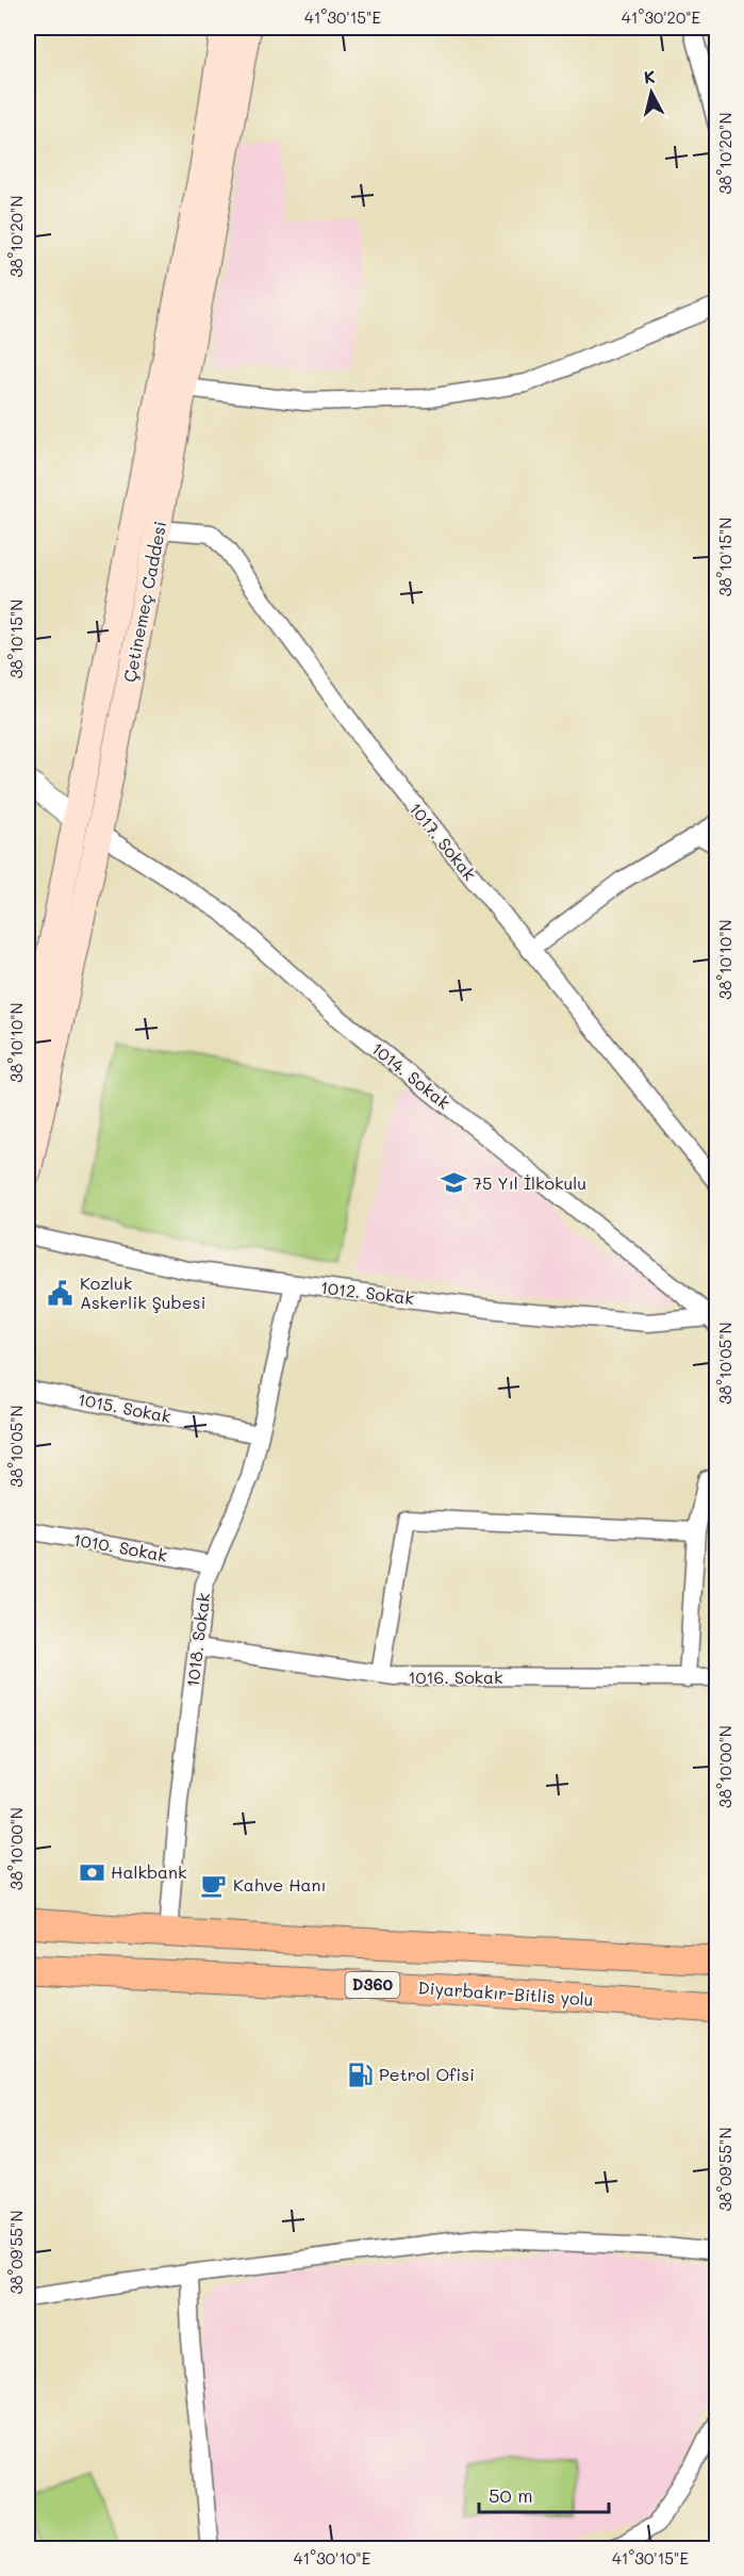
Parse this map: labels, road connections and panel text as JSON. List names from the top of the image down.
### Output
{
  "streets": {
    "highway": ["D360", "Diyarbakır-Bitlis yolu"],
    "main road": ["Çetinemeç Caddesi"],
    "street": [
      "1017. Sokak",
      "1014. Sokak",
      "1012. Sokak",
      "1015. Sokak",
      "1010. Sokak",
      "1018. Sokak",
      "1016. Sokak"
    ]
  },
  "crossings": [
    ["Çetinemeç Caddesi", "1017. Sokak"],
    ["Çetinemeç Caddesi", "1014. Sokak"],
    ["1014. Sokak", "1012. Sokak"],
    ["1012. Sokak", "1018. Sokak"],
    ["1015. Sokak", "1018. Sokak"],
    ["1010. Sokak", "1018. Sokak"],
    ["1018. Sokak", "1016. Sokak"]
  ],
  "places": {
    "school or university": ["75 Yıl İlkokulu"],
    "public building": ["Kozluk Askerlik Şubesi"],
    "bank": ["Halkbank"],
    "cafe": ["Kahve Hanı"],
    "fuel station": ["Petrol Ofisi"]
  },
  "scale_bar": "50 m",
  "north": "top",
  "coordinates": [
    "41°30'15\"E",
    "41°30'20\"E",
    "38°10'20\"N",
    "38°10'15\"N",
    "38°10'10\"N",
    "38°10'05\"N",
    "38°10'00\"N",
    "38°09'55\"N",
    "41°30'10\"E"
  ]
}
